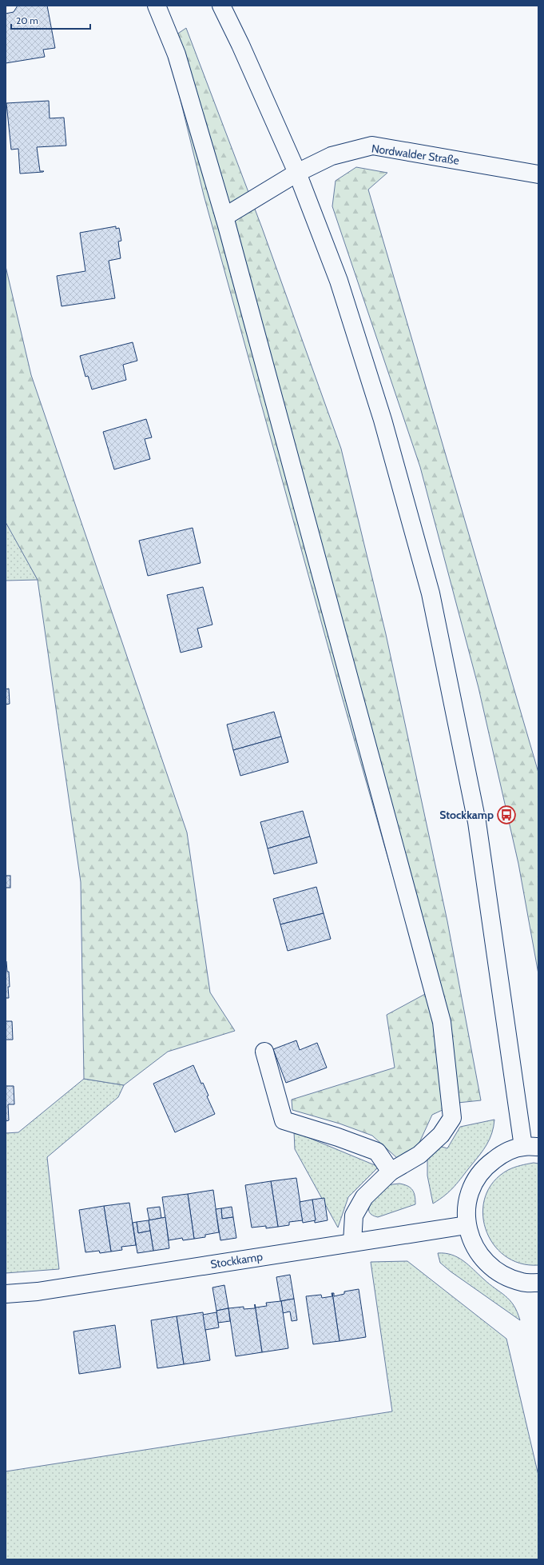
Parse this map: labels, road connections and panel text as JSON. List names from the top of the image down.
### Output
{
  "streets": {
    "main road": ["Nordwalder Straße", "Stockkamp"]
  },
  "places": {
    "bus stop": ["Stockkamp"]
  },
  "scale_bar": "20 m"
}
